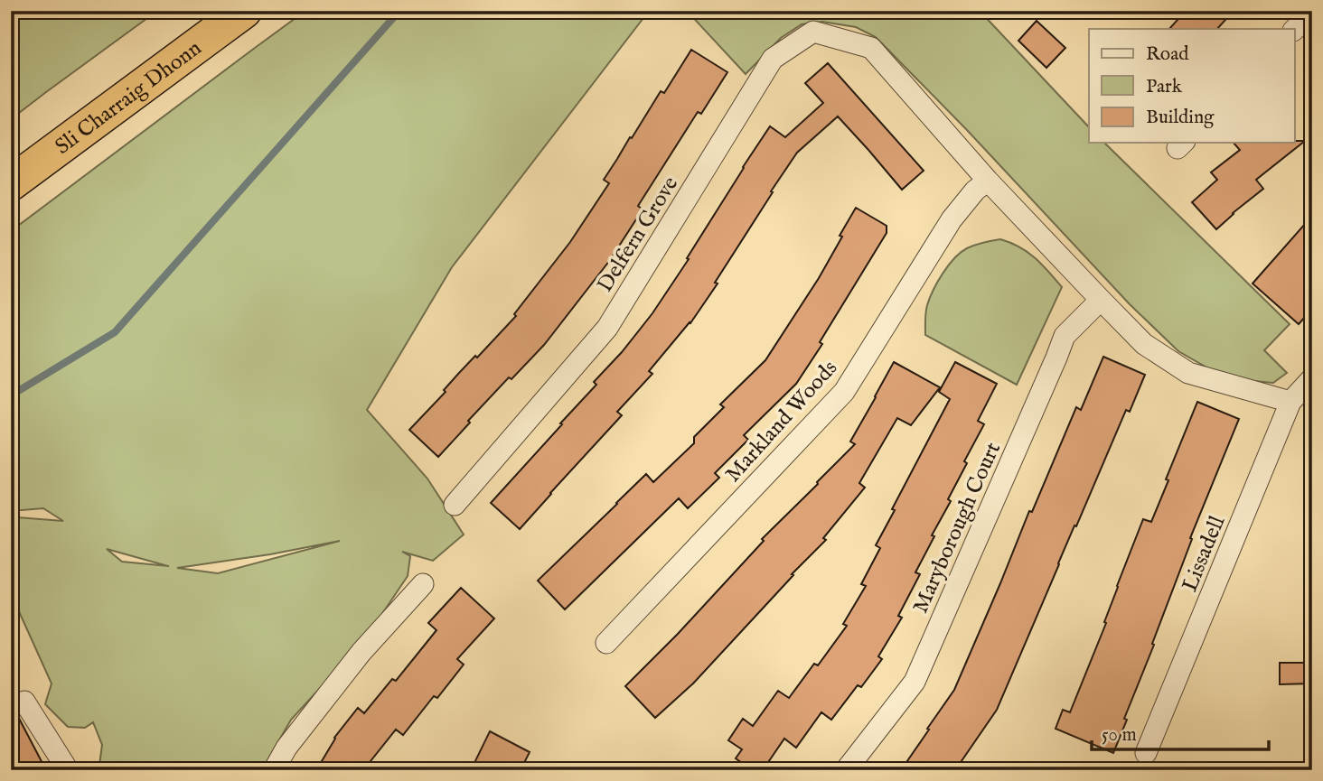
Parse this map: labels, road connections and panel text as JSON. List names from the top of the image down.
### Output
{
  "streets": {
    "highway": ["Sli Charraig Dhonn"],
    "street": [
      "Delfern Grove",
      "Markland Woods",
      "Maryborough Court",
      "Lissadell"
    ]
  },
  "crossings": [
    ["Delfern Grove", "Markland Woods"]
  ],
  "legend": ["Road", "Park", "Building"],
  "scale_bar": "50 m"
}
